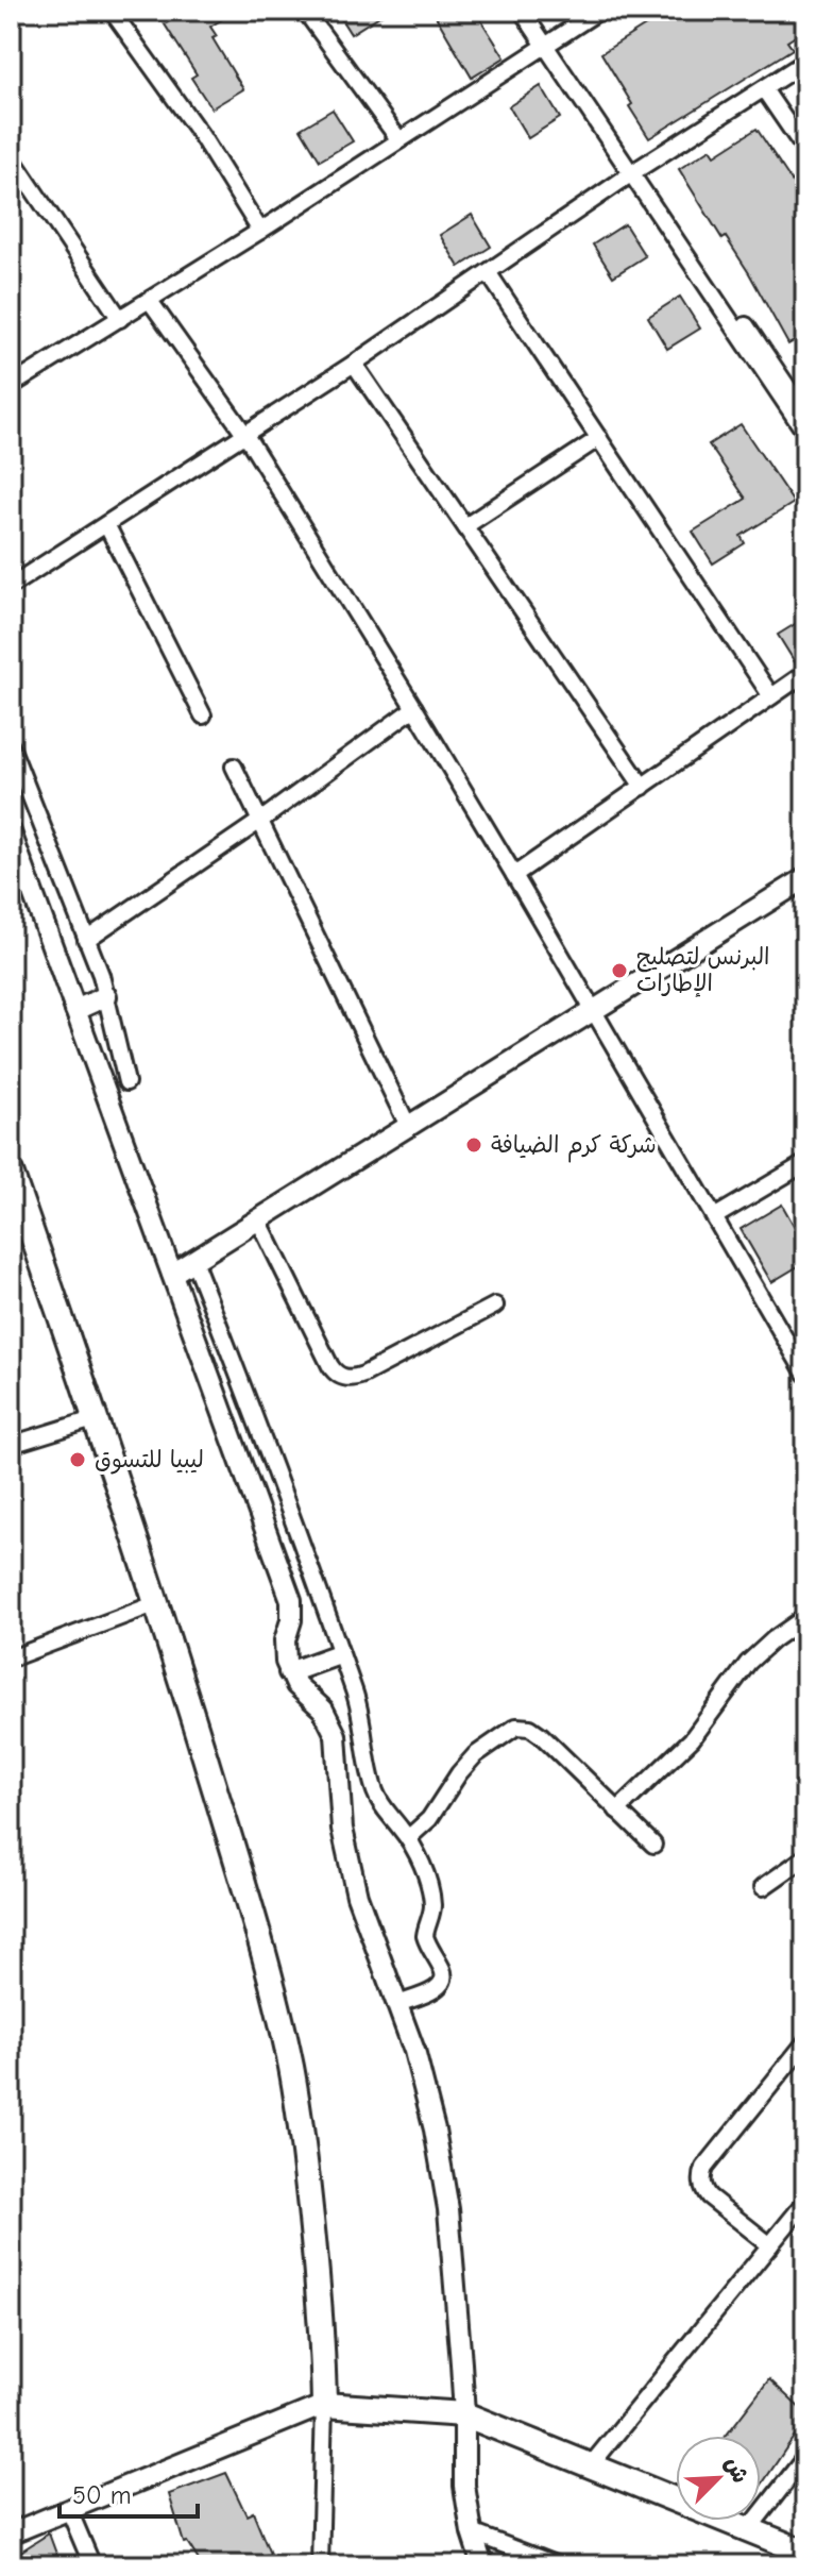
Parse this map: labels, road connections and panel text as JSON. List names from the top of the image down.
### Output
{
  "places": ["البرنس لتصليح الإطارات", "شركة كرم الضيافة", "ليبيا للتسوق"],
  "scale_bar": "50 m",
  "north": "top right"
}
